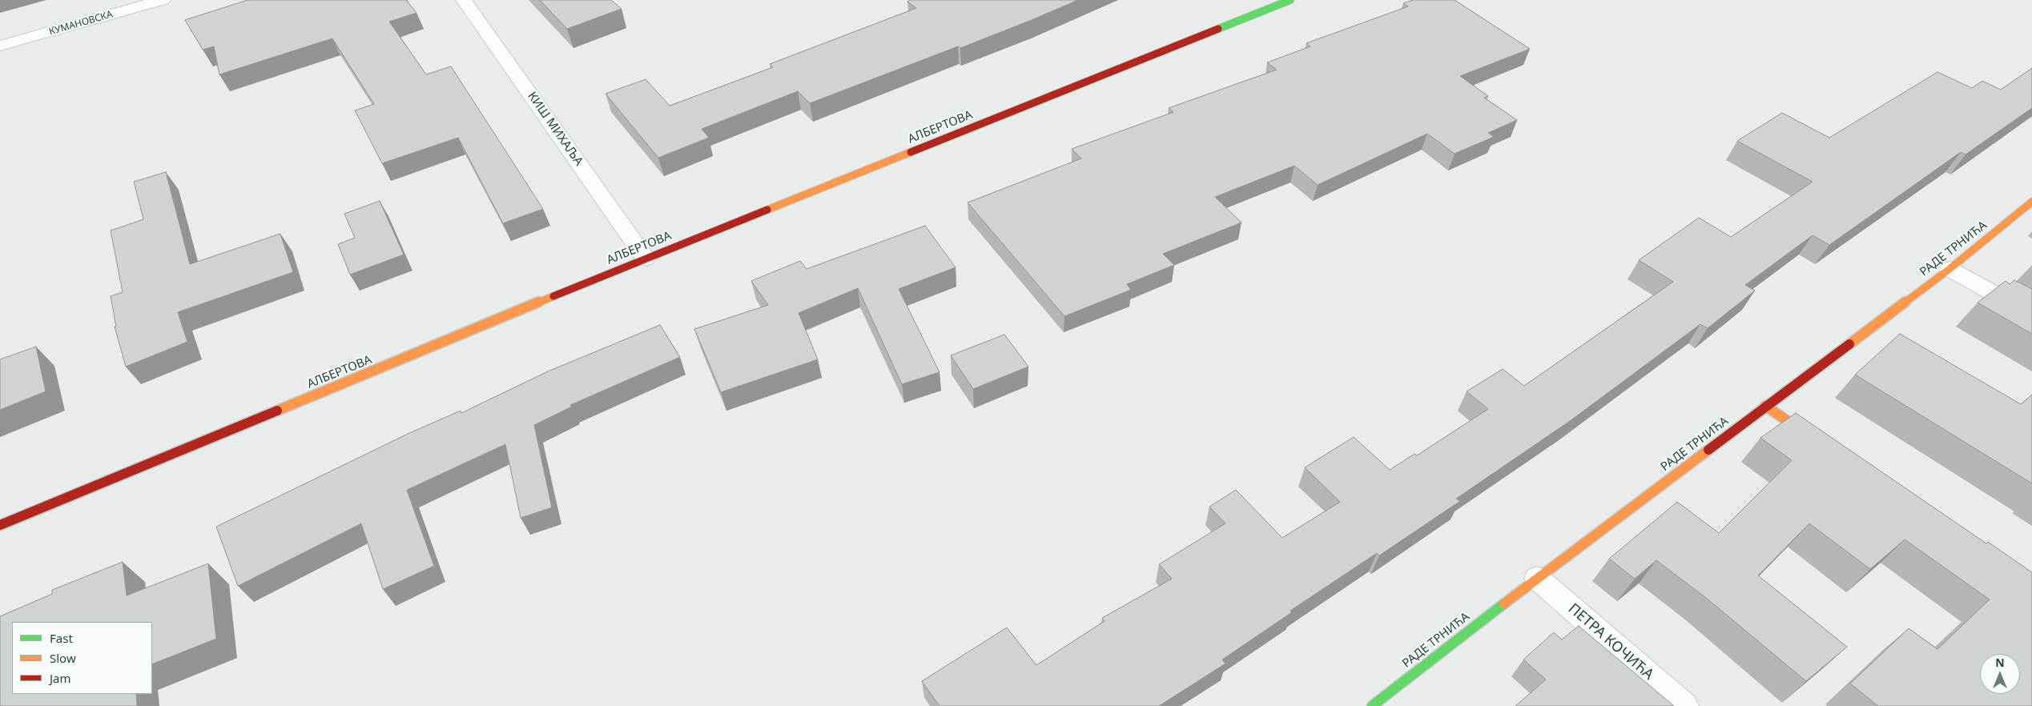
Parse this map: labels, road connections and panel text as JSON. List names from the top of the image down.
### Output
{
  "streets": {
    "street": [
      "КУМАНОВСКА",
      "АЛБЕРТОВА",
      "КИШ МИХАЉА",
      "РАДЕ ТРНИЋА",
      "ПЕТРА КОЧИЋА"
    ]
  },
  "crossings": [
    ["АЛБЕРТОВА", "КИШ МИХАЉА"],
    ["РАДЕ ТРНИЋА", "ПЕТРА КОЧИЋА"]
  ],
  "legend": ["Fast", "Slow", "Jam"],
  "north": "top"
}
